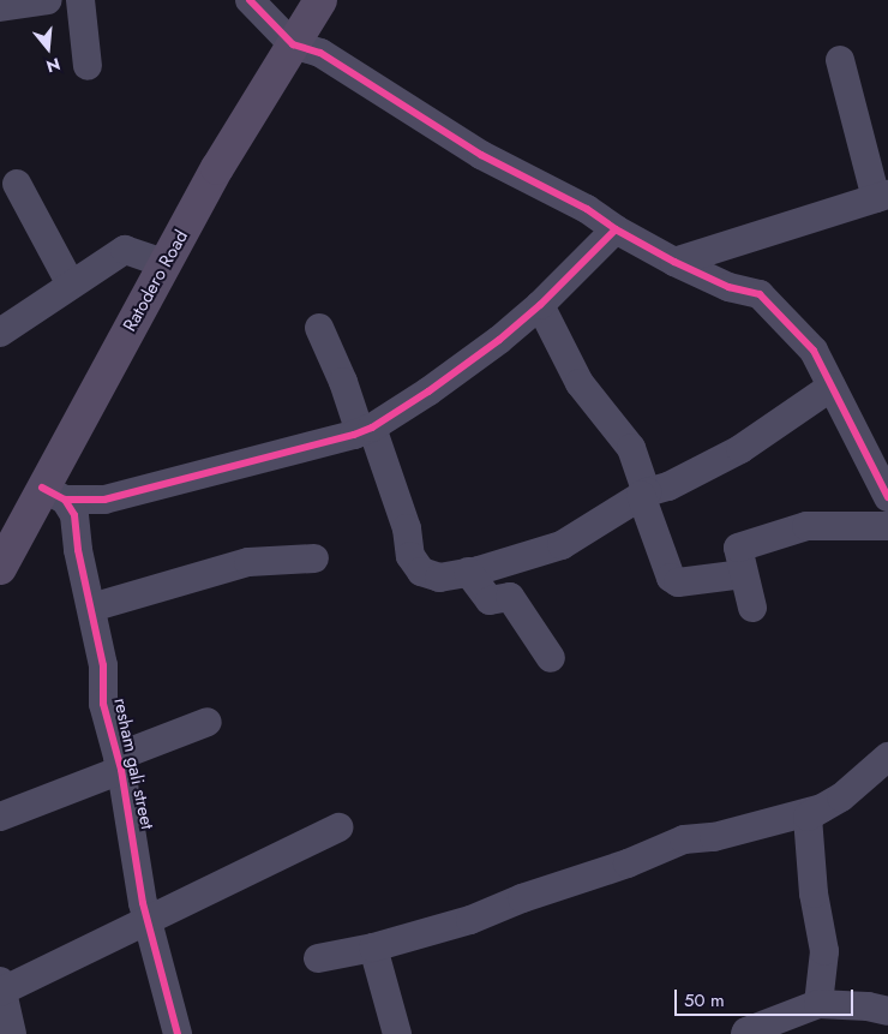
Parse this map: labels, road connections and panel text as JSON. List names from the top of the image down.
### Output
{
  "streets": {
    "main road": ["Ratodero Road"],
    "street": ["resham gali street"]
  },
  "crossings": [
    ["Ratodero Road", "resham gali street"]
  ],
  "scale_bar": "50 m",
  "north": "bottom"
}
